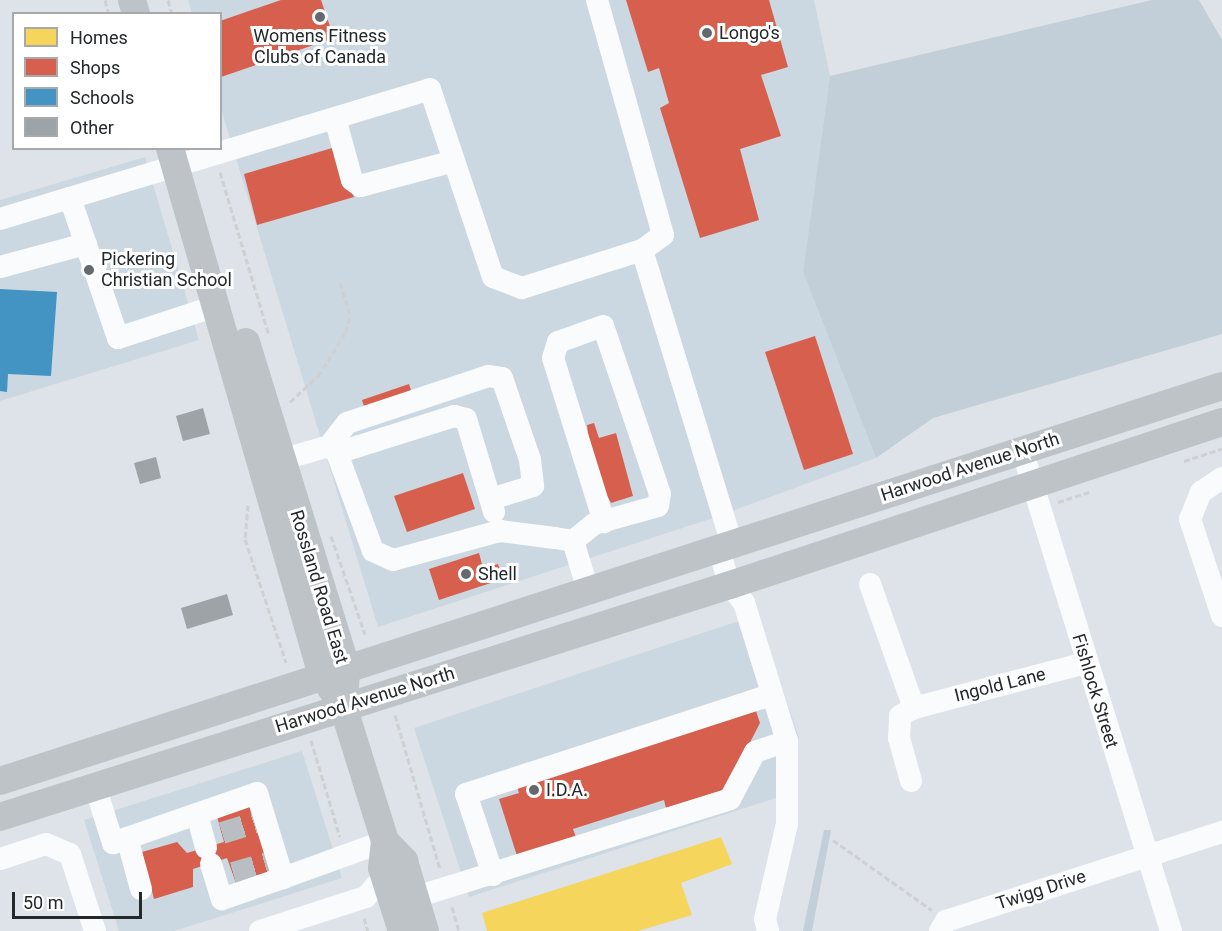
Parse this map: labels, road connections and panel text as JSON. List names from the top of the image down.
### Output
{
  "streets": {
    "main road": ["Harwood Avenue North", "Rossland Road East"],
    "street": ["Ingold Lane", "Fishlock Street", "Twigg Drive"]
  },
  "crossings": [
    ["Harwood Avenue North", "Rossland Road East"],
    ["Harwood Avenue North", "Fishlock Street"],
    ["Ingold Lane", "Fishlock Street"],
    ["Fishlock Street", "Twigg Drive"]
  ],
  "places": [
    "Womens Fitness Clubs of Canada",
    "Longo's",
    "Pickering Christian School",
    "Shell",
    "I.D.A."
  ],
  "legend": [
    "Homes",
    "Shops",
    "Schools",
    "Other"
  ],
  "scale_bar": "50 m"
}
